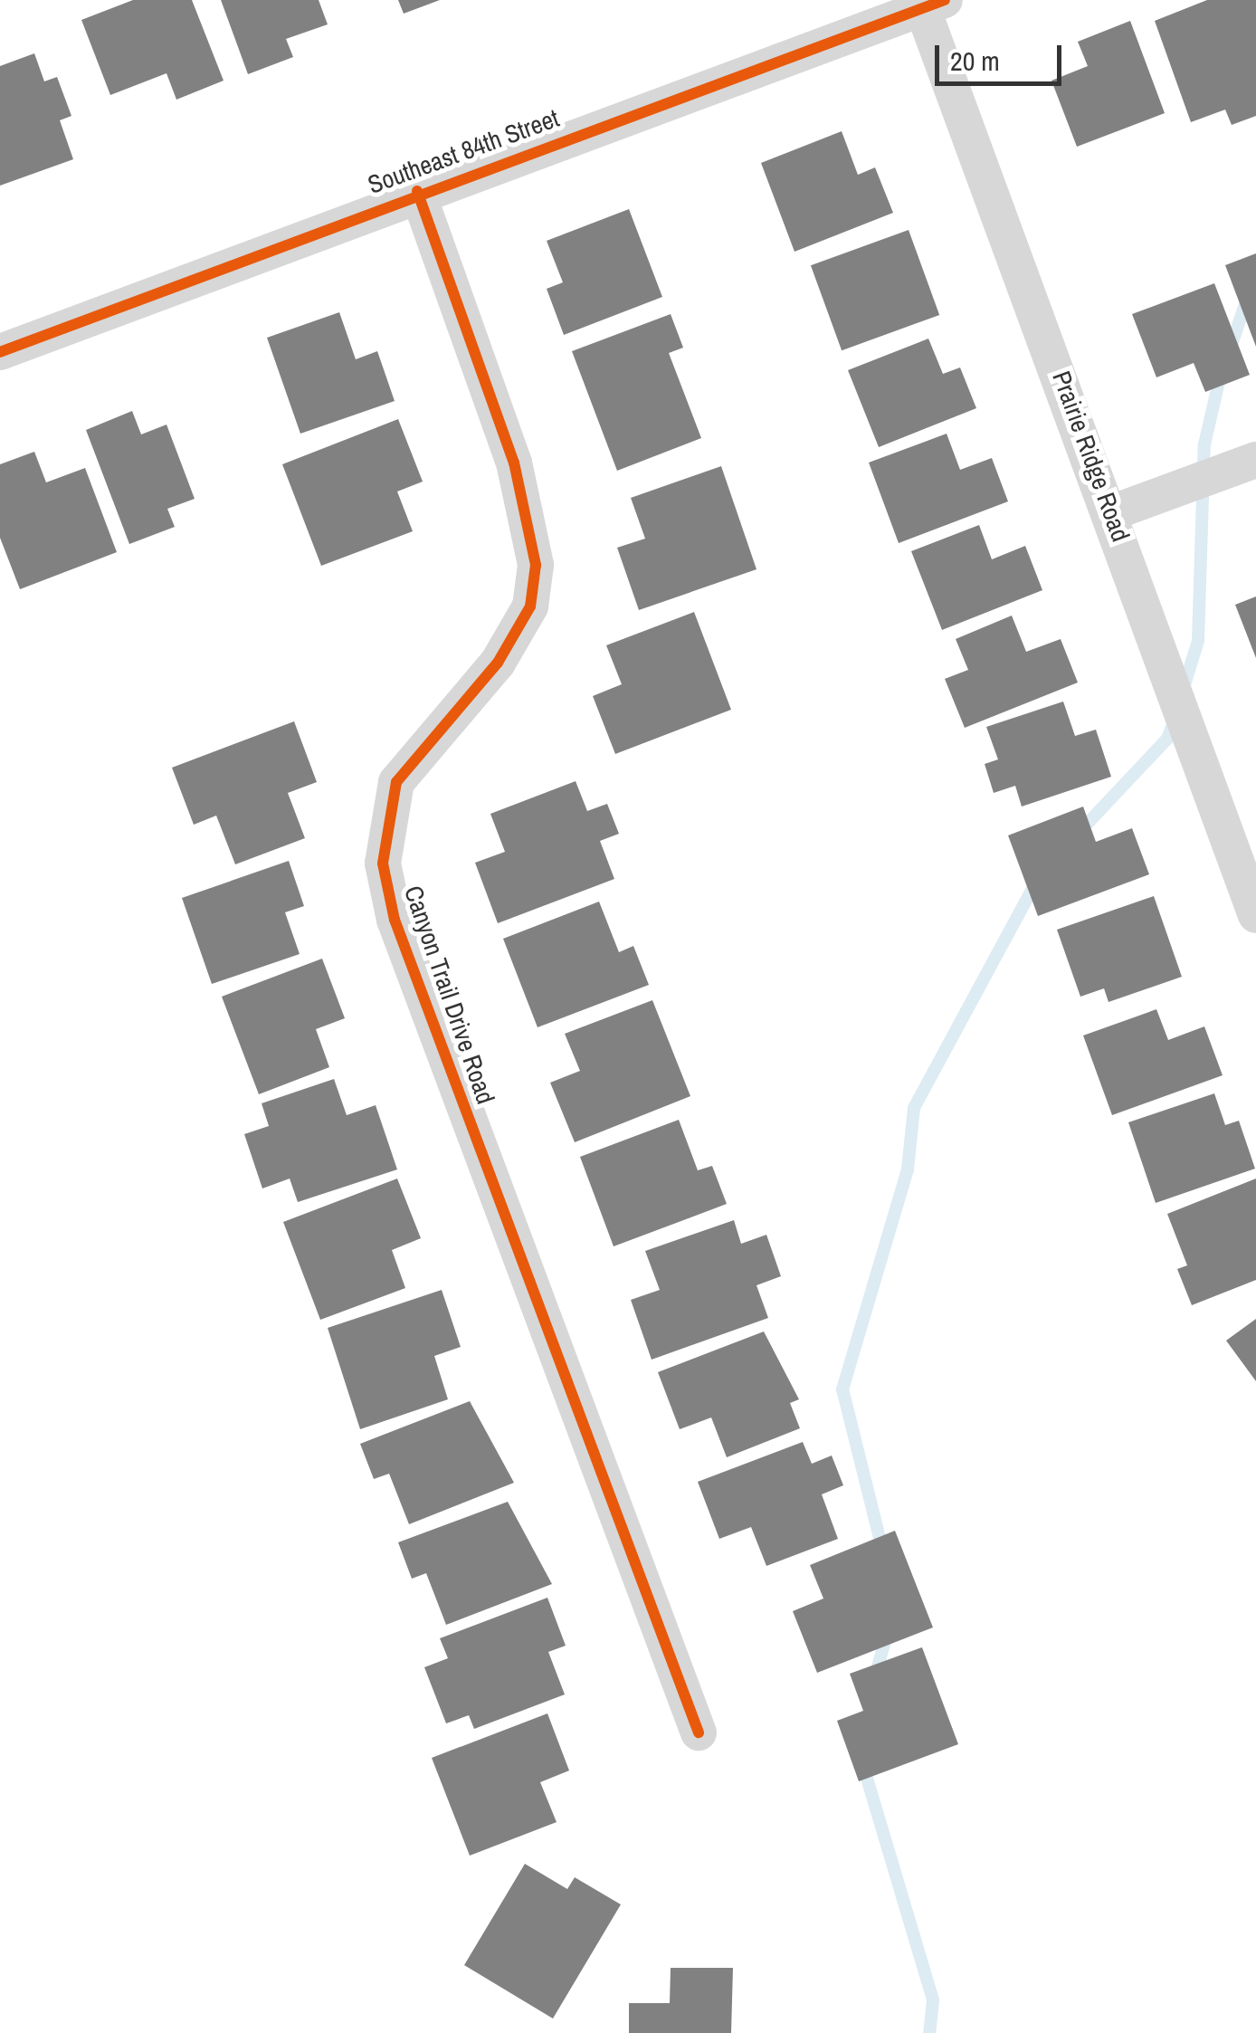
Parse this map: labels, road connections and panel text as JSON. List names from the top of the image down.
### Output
{
  "streets": {
    "street": ["Southeast 84th Street", "Prairie Ridge Road", "Canyon Trail Drive Road"]
  },
  "crossings": [
    ["Southeast 84th Street", "Prairie Ridge Road"],
    ["Southeast 84th Street", "Canyon Trail Drive Road"]
  ],
  "scale_bar": "20 m"
}
